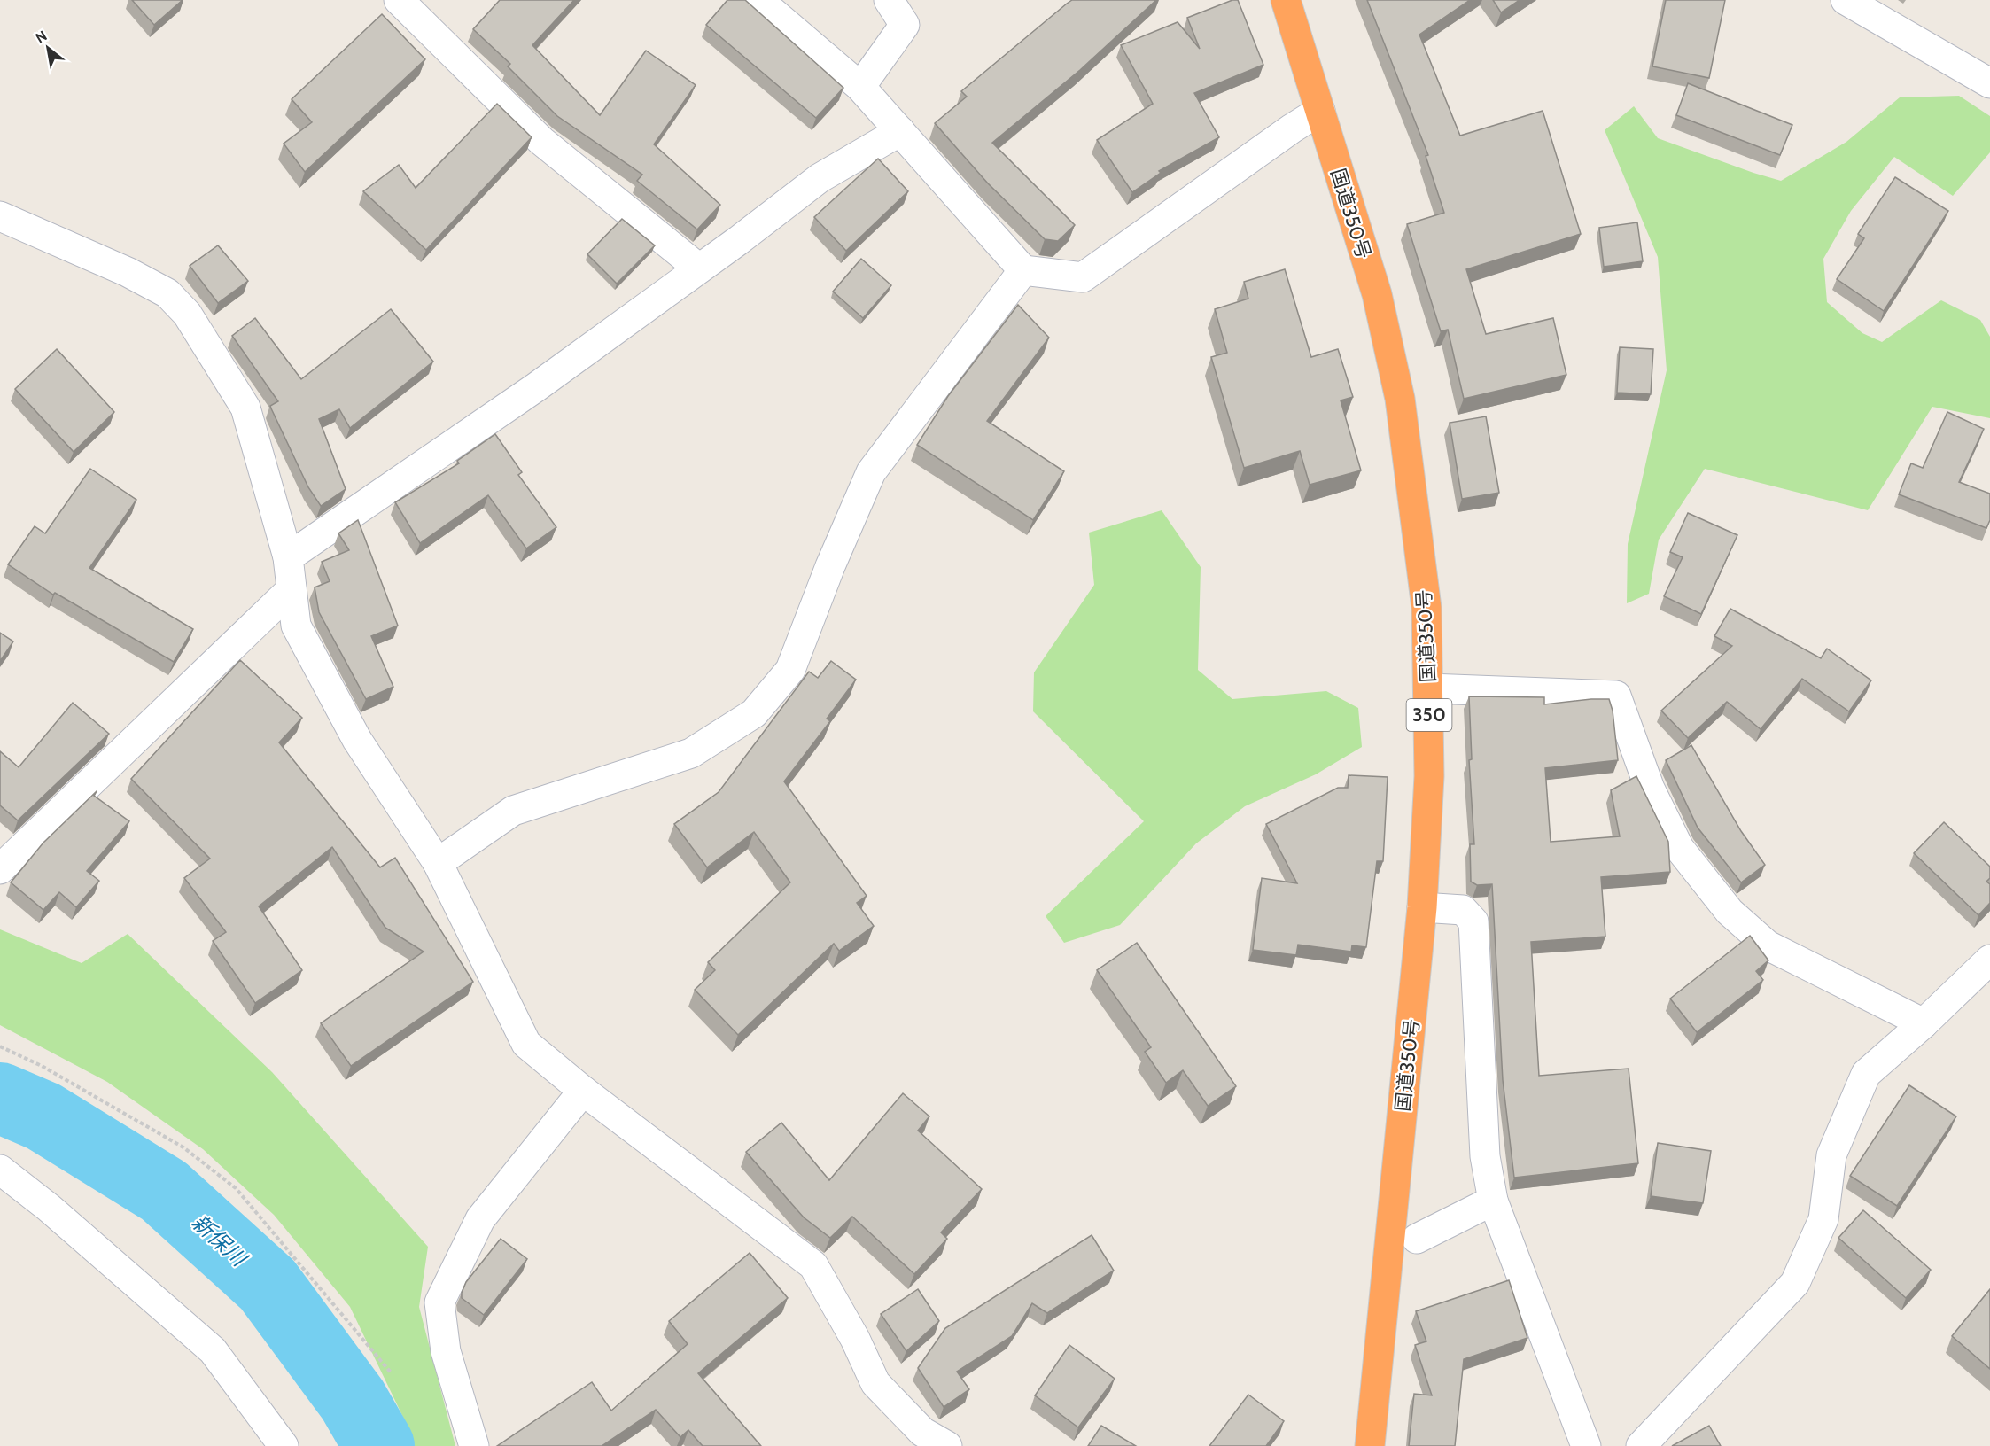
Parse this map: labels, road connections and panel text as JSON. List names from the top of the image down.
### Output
{
  "streets": {
    "highway": ["国道350号", "350"]
  },
  "water": ["新保川"],
  "north": "top left"
}
